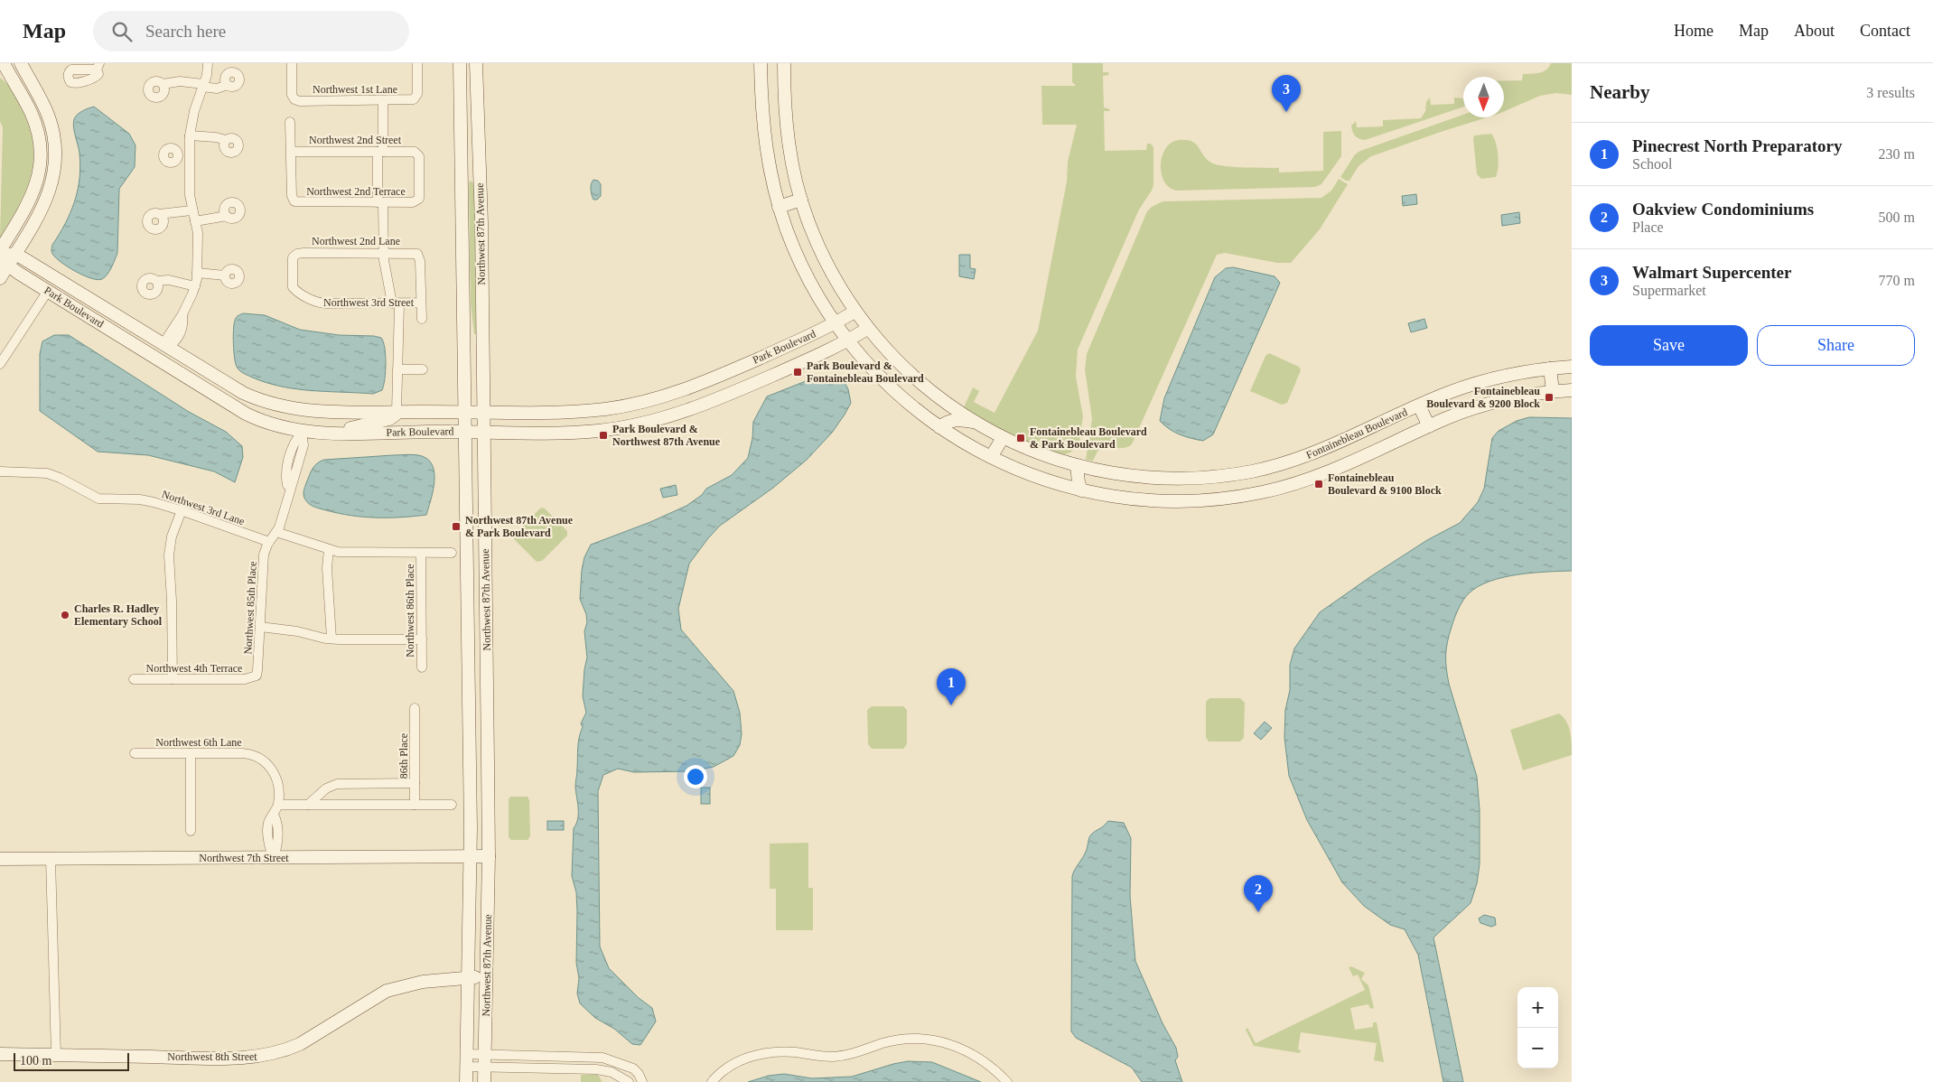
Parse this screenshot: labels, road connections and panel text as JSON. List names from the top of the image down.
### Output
{
  "streets": {
    "street": [
      "Northwest 1st Lane",
      "Northwest 2nd Street",
      "Northwest 2nd Terrace",
      "Northwest 87th Avenue",
      "Northwest 2nd Lane",
      "Northwest 3rd Street",
      "Park Boulevard",
      "Fontainebleau Boulevard",
      "Northwest 3rd Lane",
      "Northwest 85th Place",
      "Northwest 86th Place",
      "Northwest 4th Terrace",
      "Northwest 6th Lane",
      "86th Place",
      "Northwest 7th Street",
      "Northwest 8th Street"
    ]
  },
  "crossings": [
    ["Northwest 2nd Street", "Northwest 2nd Terrace"],
    ["Northwest 87th Avenue", "Park Boulevard"],
    ["Northwest 87th Avenue", "Northwest 7th Street"],
    ["Northwest 87th Avenue", "Northwest 8th Street"],
    ["Northwest 2nd Lane", "Northwest 3rd Street"],
    ["Park Boulevard", "Fontainebleau Boulevard"],
    ["Park Boulevard", "Northwest 85th Place"],
    ["Northwest 3rd Lane", "Northwest 85th Place"],
    ["Northwest 85th Place", "Northwest 4th Terrace"]
  ],
  "places": {
    "transit": [
      "Park Boulevard & Fontainebleau Boulevard",
      "Fontainebleau Boulevard & 9200 Block",
      "Park Boulevard & Northwest 87th Avenue",
      "Fontainebleau Boulevard & Park Boulevard",
      "Fontainebleau Boulevard & 9100 Block",
      "Northwest 87th Avenue & Park Boulevard"
    ],
    "other": ["Charles R. Hadley Elementary School"]
  },
  "scale_bar": "100 m",
  "north": "bottom",
  "page": {
    "header": "Map",
    "search": "Search here",
    "nav": [
      "Home",
      "Map",
      "About",
      "Contact"
    ],
    "heading": ["Nearby", "3 results"],
    "pins": ["3", "1", "2"],
    "list": [
      {
        "mark": "1",
        "name": "Pinecrest North Preparatory",
        "note": "School",
        "value": "230 m"
      },
      {
        "mark": "2",
        "name": "Oakview Condominiums",
        "note": "Place",
        "value": "500 m"
      },
      {
        "mark": "3",
        "name": "Walmart Supercenter",
        "note": "Supermarket",
        "value": "770 m"
      }
    ],
    "buttons": ["Save", "Share"],
    "map_buttons": ["+", "−"],
    "scale": "100 m"
  }
}
